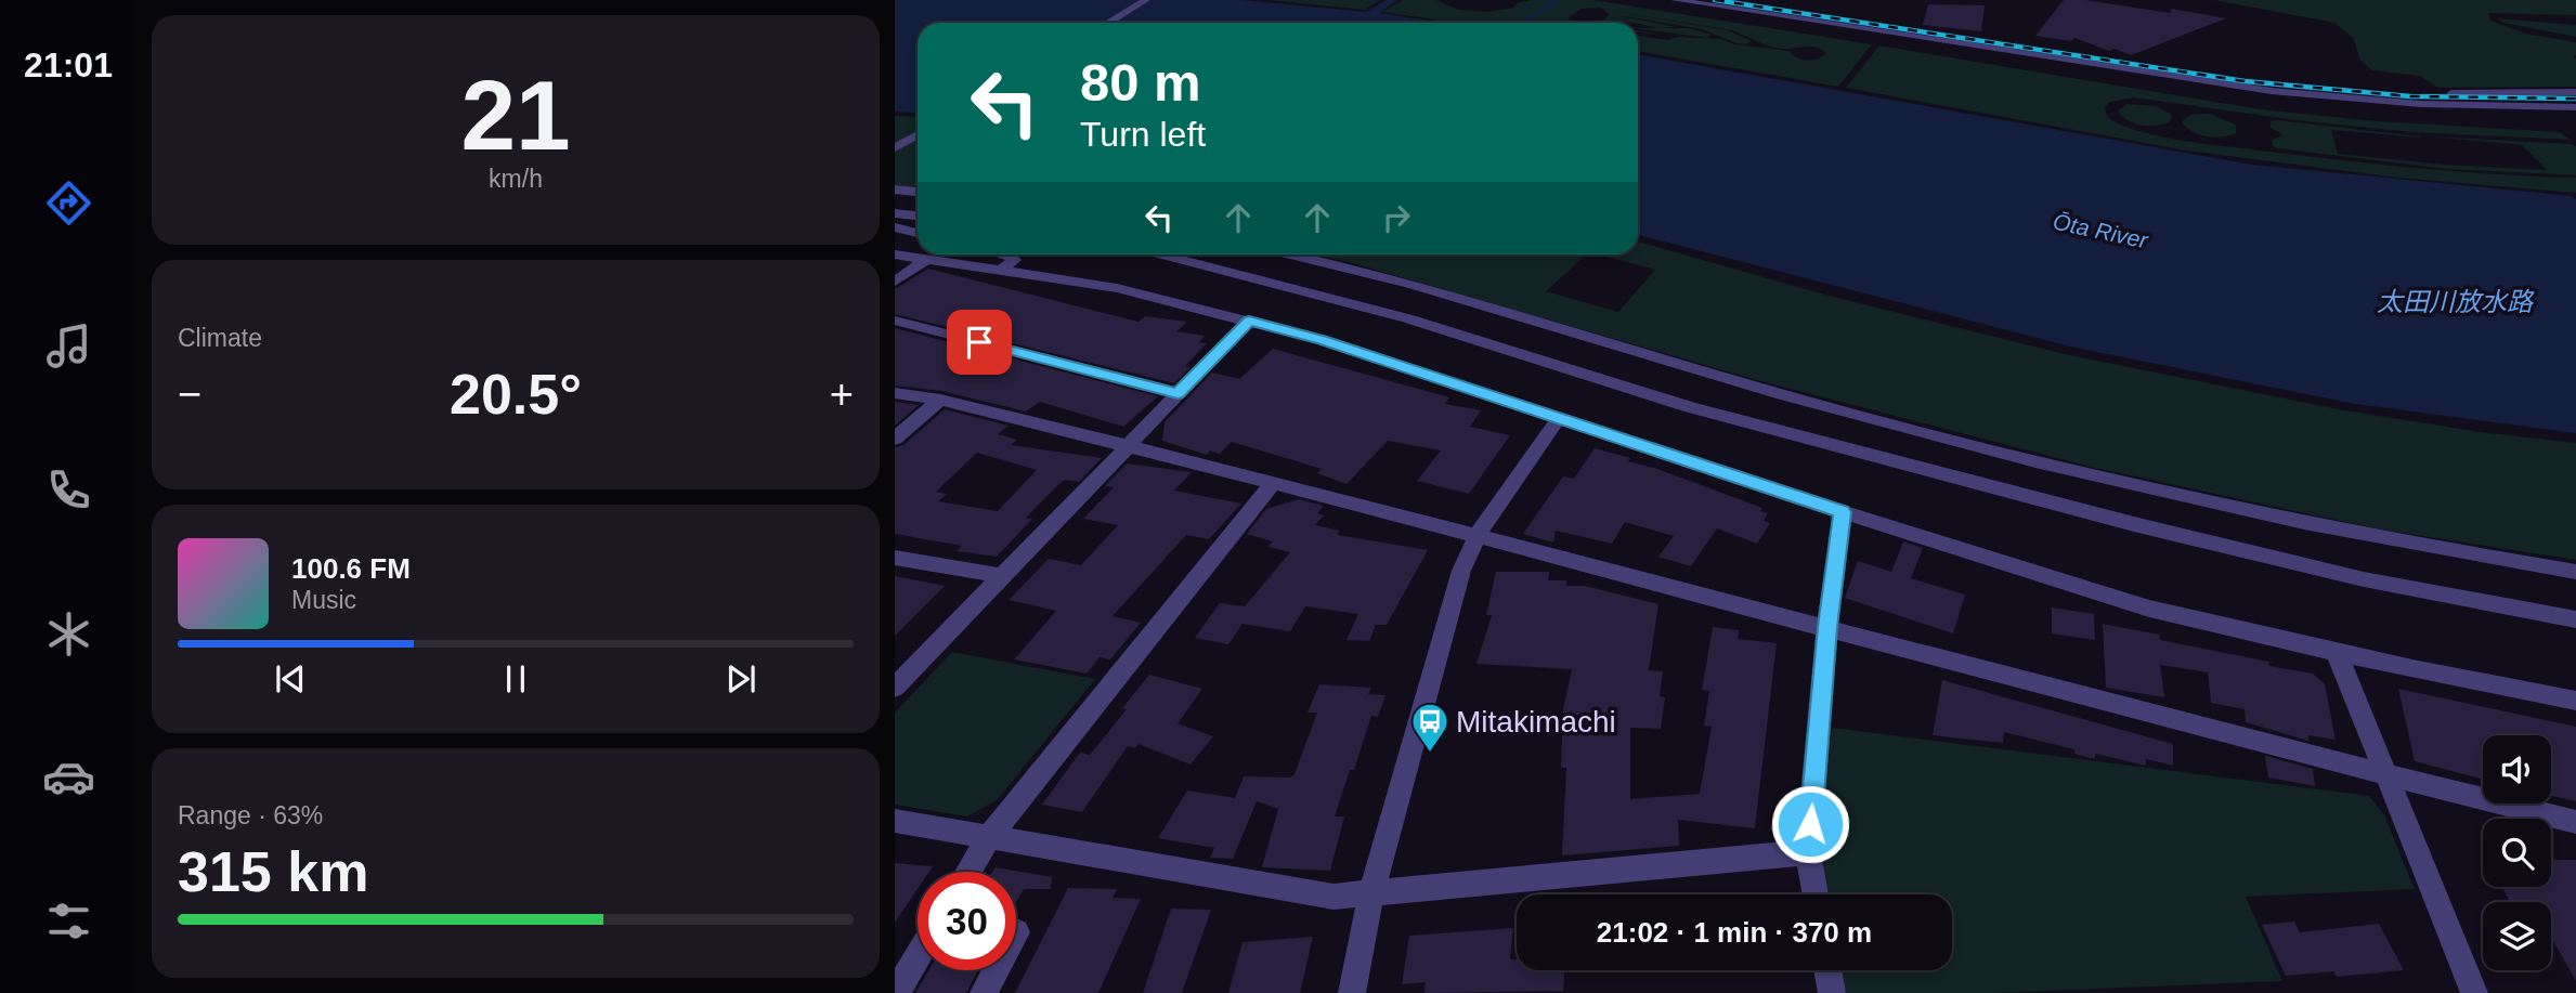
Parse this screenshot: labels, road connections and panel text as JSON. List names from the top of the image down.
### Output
{
  "water": ["Ōta River", "太田川放水路"],
  "places": {
    "bus stop": ["Mitakimachi"]
  },
  "page": {
    "tabs": "21:01",
    "tile": [
      ["21", "km/h"],
      "Climate",
      ["Range · 63%", "315 km"]
    ],
    "turn": ["80 m", "Turn left"],
    "heat": ["−", "20.5°", "+"],
    "song": ["100.6 FM", "Music"],
    "limit": "30",
    "trip": "21:02 · 1 min · 370 m"
  }
}
